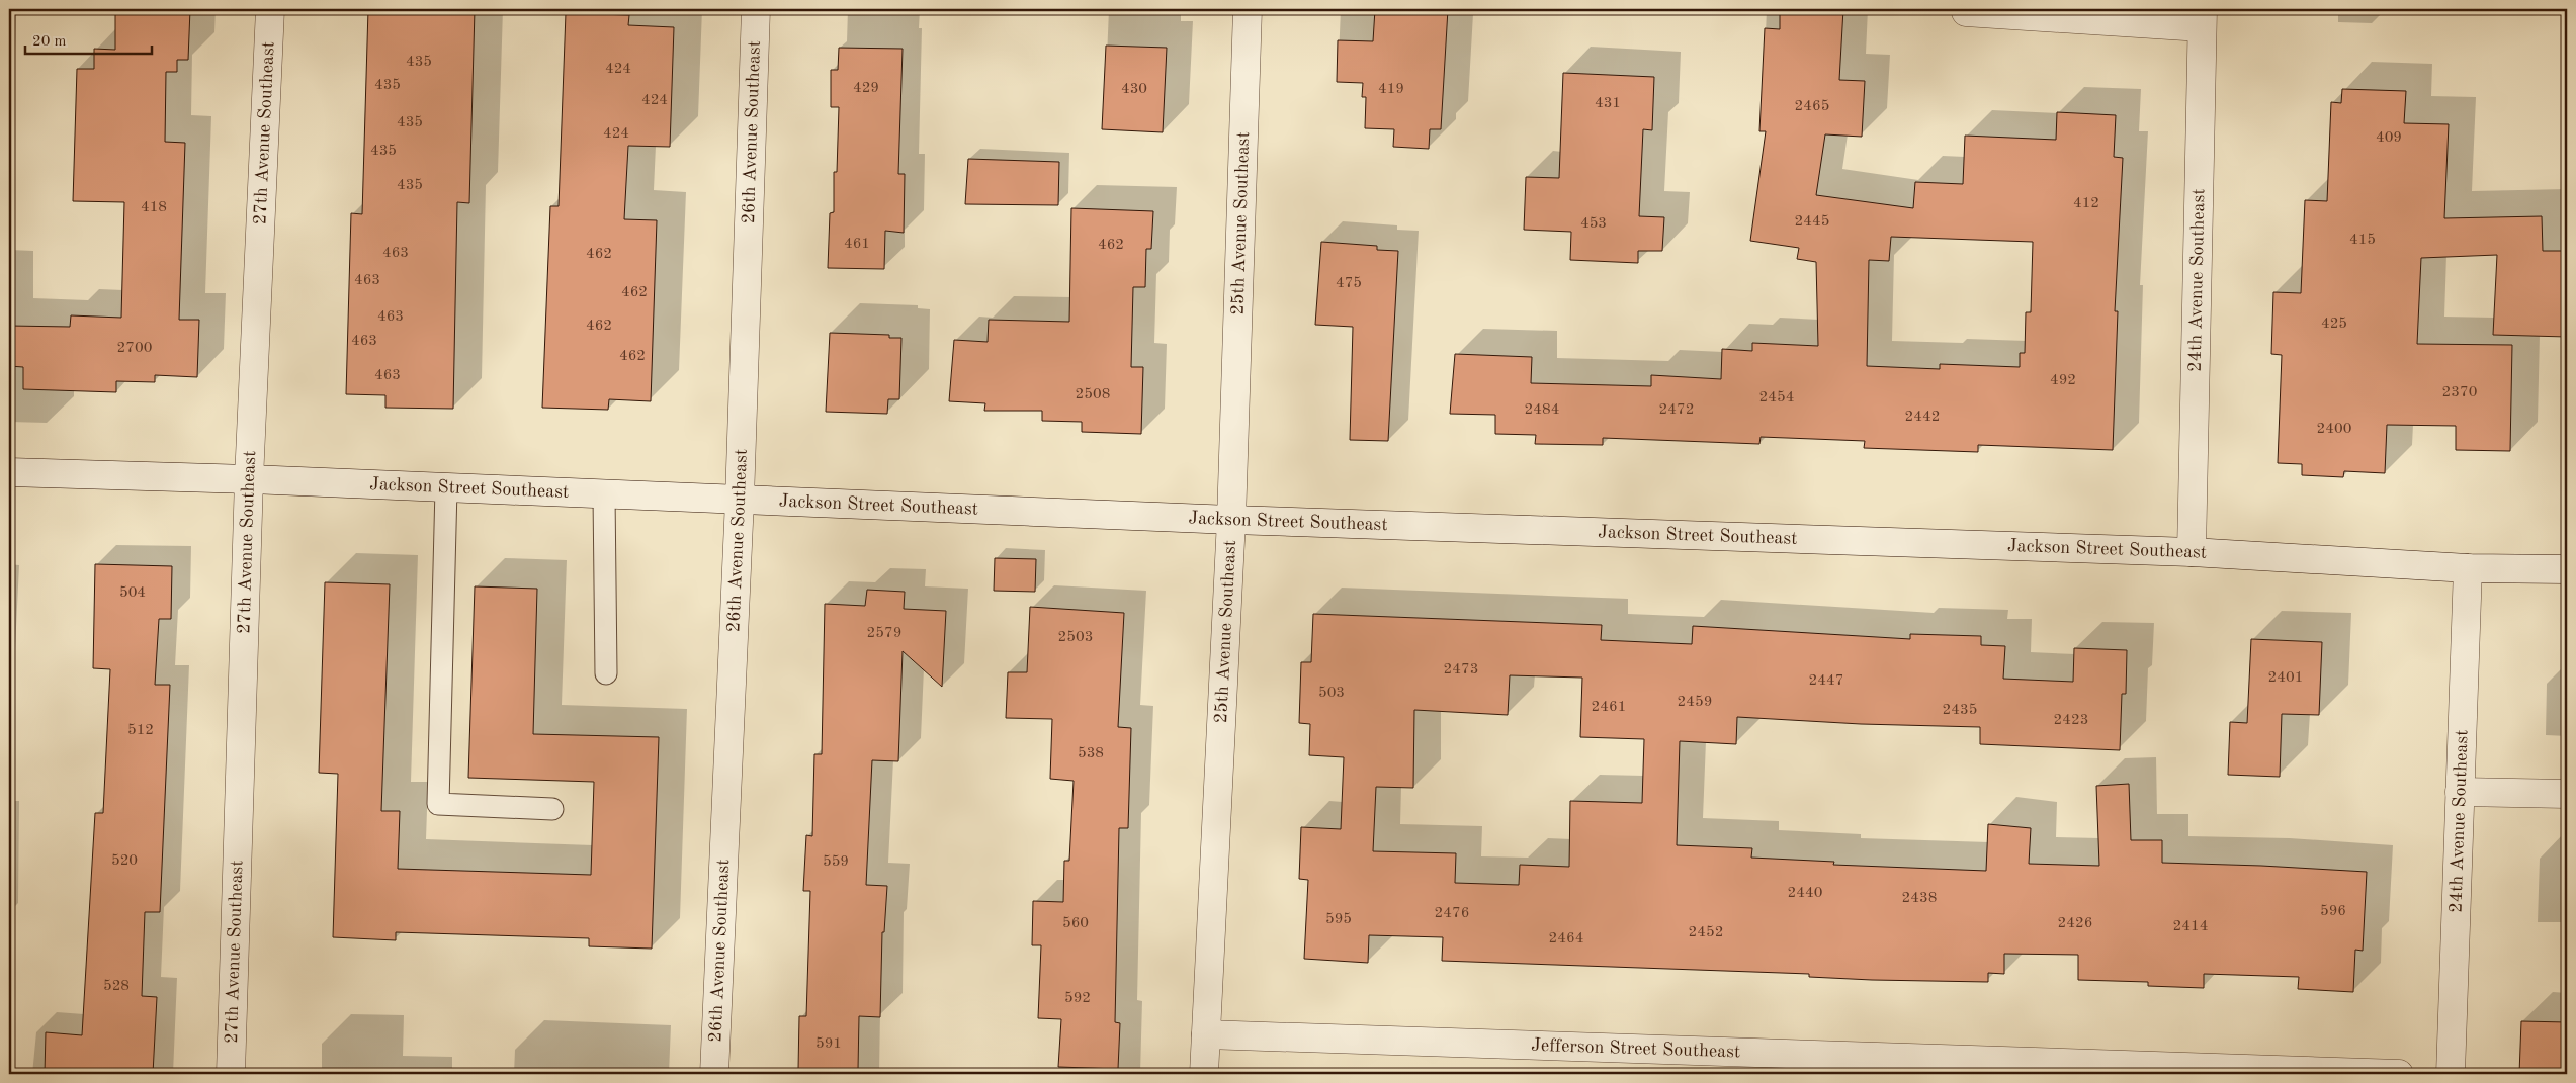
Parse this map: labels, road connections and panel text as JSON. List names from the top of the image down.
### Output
{
  "streets": {
    "street": [
      "27th Avenue Southeast",
      "26th Avenue Southeast",
      "25th Avenue Southeast",
      "24th Avenue Southeast",
      "Jackson Street Southeast",
      "Jefferson Street Southeast"
    ]
  },
  "crossings": [
    ["27th Avenue Southeast", "Jackson Street Southeast"],
    ["26th Avenue Southeast", "Jackson Street Southeast"],
    ["25th Avenue Southeast", "Jackson Street Southeast"],
    ["25th Avenue Southeast", "Jefferson Street Southeast"],
    ["24th Avenue Southeast", "Jackson Street Southeast"]
  ],
  "house_numbers": [
    "435",
    "424",
    "435",
    "429",
    "430",
    "419",
    "424",
    "431",
    "2465",
    "435",
    "424",
    "409",
    "435",
    "435",
    "412",
    "418",
    "2445",
    "453",
    "415",
    "461",
    "462",
    "463",
    "462",
    "463",
    "475",
    "462",
    "463",
    "425",
    "462",
    "463",
    "2700",
    "462",
    "463",
    "492",
    "2370",
    "2508",
    "2454",
    "2484",
    "2472",
    "2442",
    "2400",
    "504",
    "2579",
    "2503",
    "2473",
    "2401",
    "2447",
    "503",
    "2459",
    "2461",
    "2435",
    "2423",
    "512",
    "538",
    "520",
    "559",
    "2440",
    "2438",
    "596",
    "2476",
    "595",
    "560",
    "2426",
    "2414",
    "2452",
    "2464",
    "528",
    "592",
    "591"
  ],
  "scale_bar": "20 m"
}
